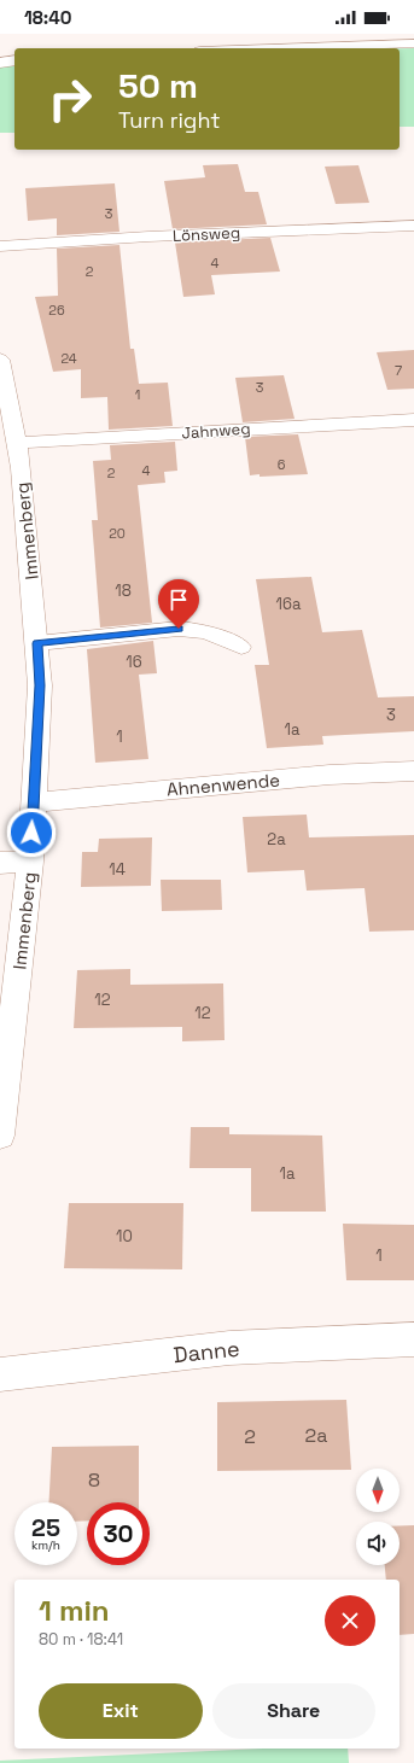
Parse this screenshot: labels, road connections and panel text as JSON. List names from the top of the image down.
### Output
{
  "streets": {
    "street": [
      "Lönsweg",
      "Jahnweg",
      "Immenberg",
      "Ahnenwende",
      "Danne"
    ]
  },
  "crossings": [
    ["Jahnweg", "Immenberg"],
    ["Immenberg", "Ahnenwende"]
  ],
  "house_numbers": [
    "3",
    "4",
    "2",
    "26",
    "24",
    "7",
    "3",
    "1",
    "6",
    "4",
    "2",
    "20",
    "18",
    "16a",
    "16",
    "3",
    "1a",
    "1",
    "2a",
    "14",
    "12",
    "12",
    "1a",
    "10",
    "1",
    "2a",
    "2",
    "8"
  ],
  "north": "bottom",
  "page": {
    "status": "18:40",
    "turn": ["50 m", "Turn right"],
    "speed": "25 km/h",
    "limit": "30",
    "heading": ["1 min", "80 m · 18:41"],
    "buttons": ["Exit", "Share"]
  }
}
